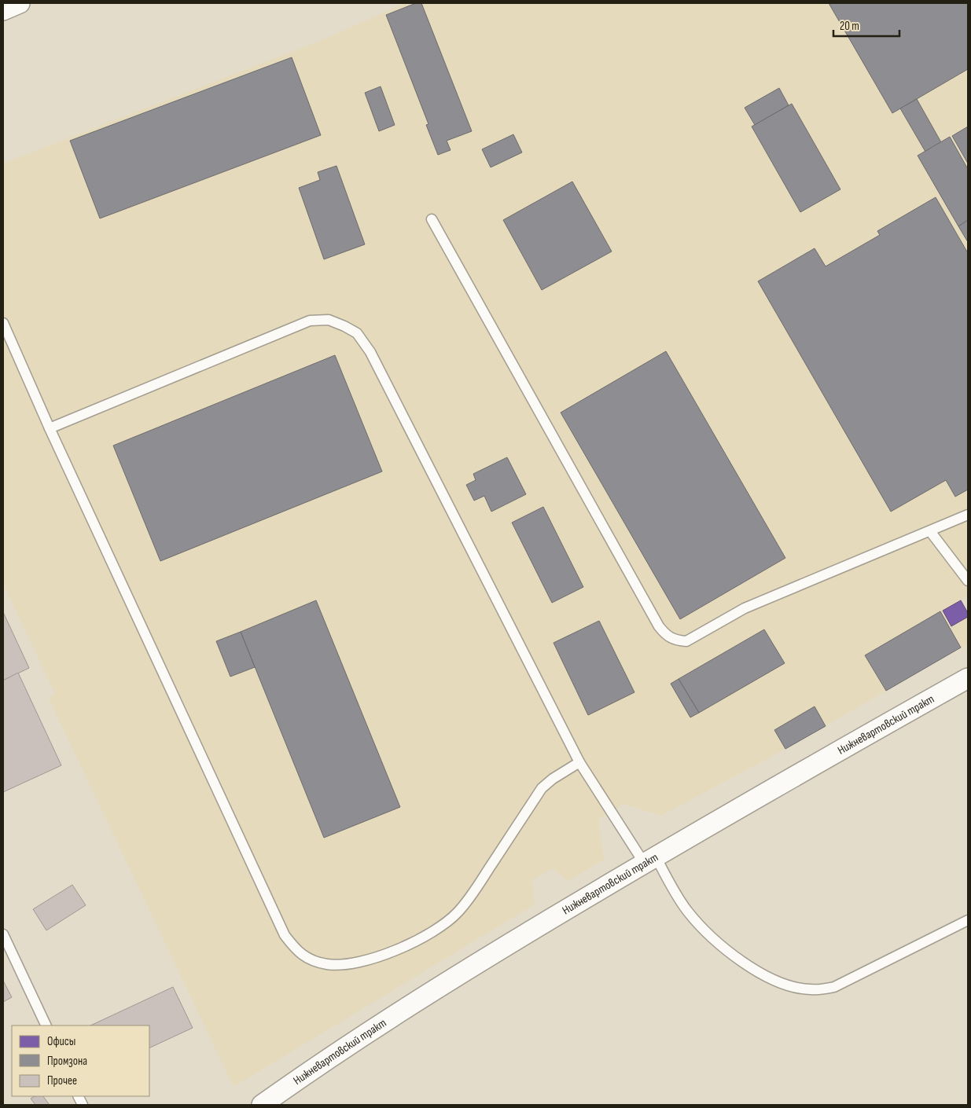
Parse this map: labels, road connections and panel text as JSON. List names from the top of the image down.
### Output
{
  "streets": {
    "street": ["Нижневартовский тракт"]
  },
  "legend": ["Офисы", "Промзона", "Прочее"],
  "scale_bar": "20 m"
}
